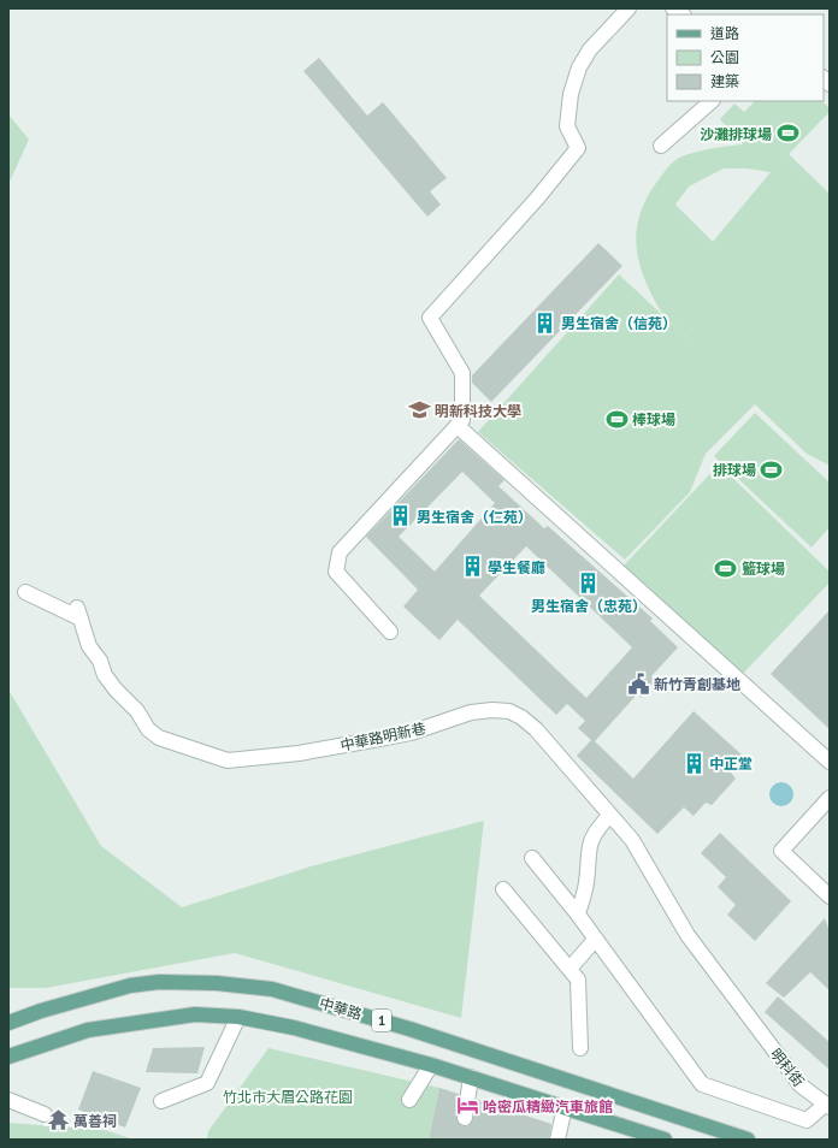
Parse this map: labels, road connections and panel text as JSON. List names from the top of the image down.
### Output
{
  "streets": {
    "main road": ["中華路", "1"],
    "lane": ["中華路明新巷", "明科街"]
  },
  "crossings": [
    ["中華路明新巷", "明科街"]
  ],
  "parks": ["竹北市大眉公路花園"],
  "places": {
    "sports": [
      "沙灘排球場",
      "棒球場",
      "排球場",
      "籃球場"
    ],
    "building": [
      "男生宿舍（信苑）",
      "男生宿舍（仁苑）",
      "學生餐廳",
      "男生宿舍（忠苑）",
      "中正堂"
    ],
    "school or university": ["明新科技大學"],
    "public building": ["新竹青創基地"],
    "hotel": ["哈密瓜精緻汽車旅館"],
    "temple": ["萬善祠"]
  },
  "legend": ["道路", "公園", "建築"]
}
